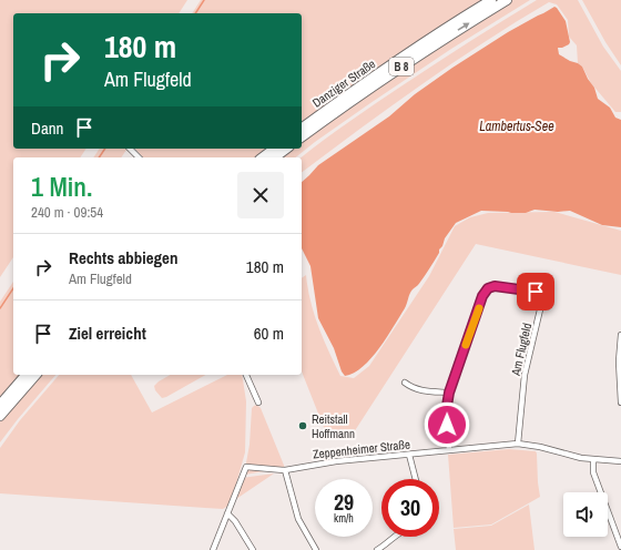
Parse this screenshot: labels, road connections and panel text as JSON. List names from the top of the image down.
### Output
{
  "streets": {
    "highway": ["B 8", "Danziger Straße"],
    "street": ["Am Flugfeld", "Zeppenheimer Straße"]
  },
  "crossings": [
    ["Am Flugfeld", "Zeppenheimer Straße"]
  ],
  "water": ["Lambertus-See"],
  "places": ["Reitstall Hoffmann"],
  "page": {
    "turn": ["180 m", "Am Flugfeld"],
    "then": "Dann",
    "heading": ["1 Min.", "240 m · 09:54"],
    "list": [
      {
        "name": "Rechts abbiegen",
        "note": "Am Flugfeld",
        "value": "180 m"
      },
      {
        "name": "Ziel erreicht",
        "value": "60 m"
      }
    ],
    "speed": "29 km/h",
    "limit": "30"
  }
}
